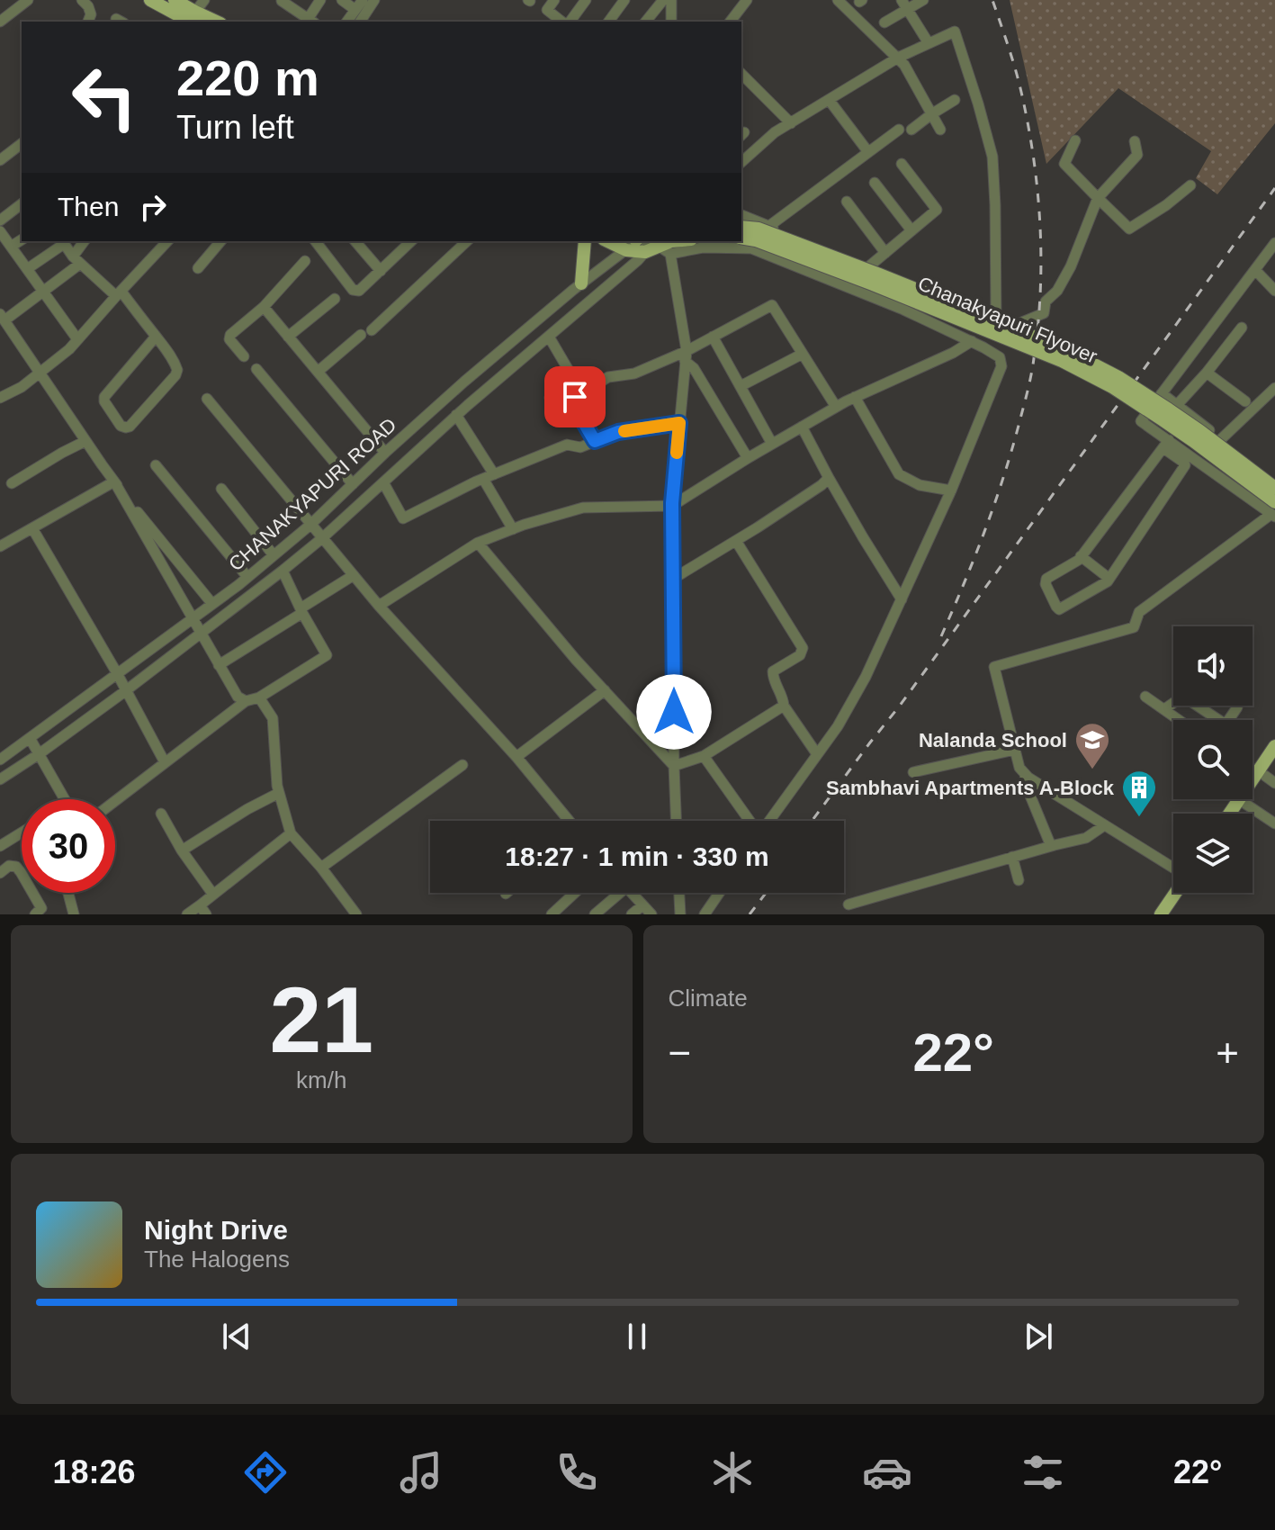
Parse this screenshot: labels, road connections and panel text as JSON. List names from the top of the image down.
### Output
{
  "streets": {
    "main road": ["Chanakyapuri Flyover"],
    "street": ["CHANAKYAPURI ROAD"]
  },
  "places": {
    "school or university": ["Nalanda School"],
    "building": ["Sambhavi Apartments A-Block"]
  },
  "page": {
    "turn": ["220 m", "Turn left"],
    "then": "Then",
    "limit": "30",
    "trip": "18:27 · 1 min · 330 m",
    "tile": [
      ["21", "km/h"],
      "Climate"
    ],
    "heat": ["−", "22°", "+"],
    "song": ["Night Drive", "The Halogens"],
    "tabs": ["18:26", "22°"]
  }
}
